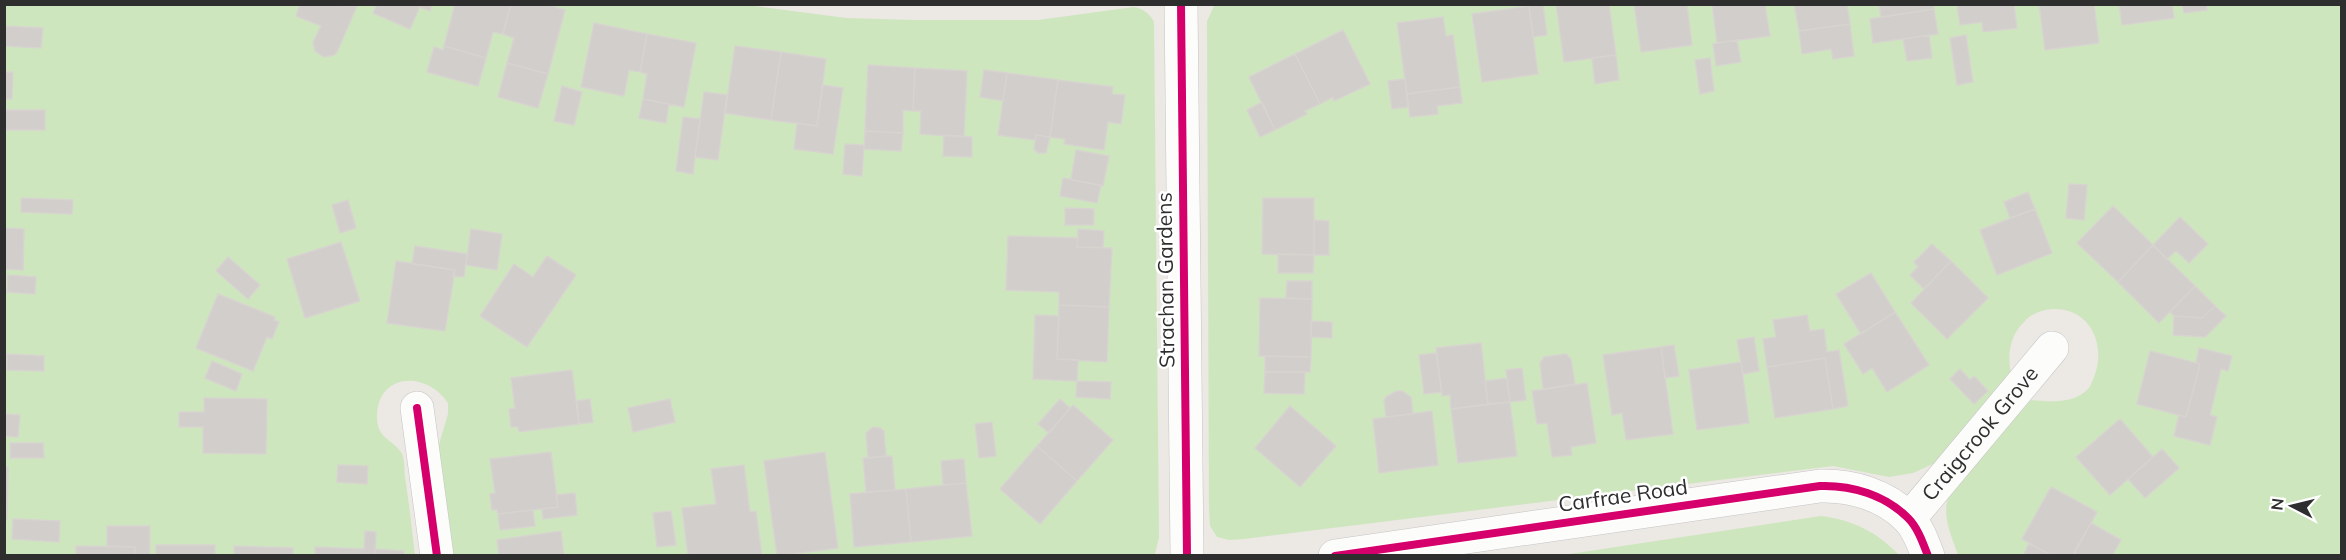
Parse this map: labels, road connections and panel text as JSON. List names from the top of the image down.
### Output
{
  "streets": {
    "street": ["Strachan Gardens", "Craigcrook Grove", "Carfrae Road"]
  },
  "crossings": [
    ["Craigcrook Grove", "Carfrae Road"]
  ],
  "north": "left"
}
